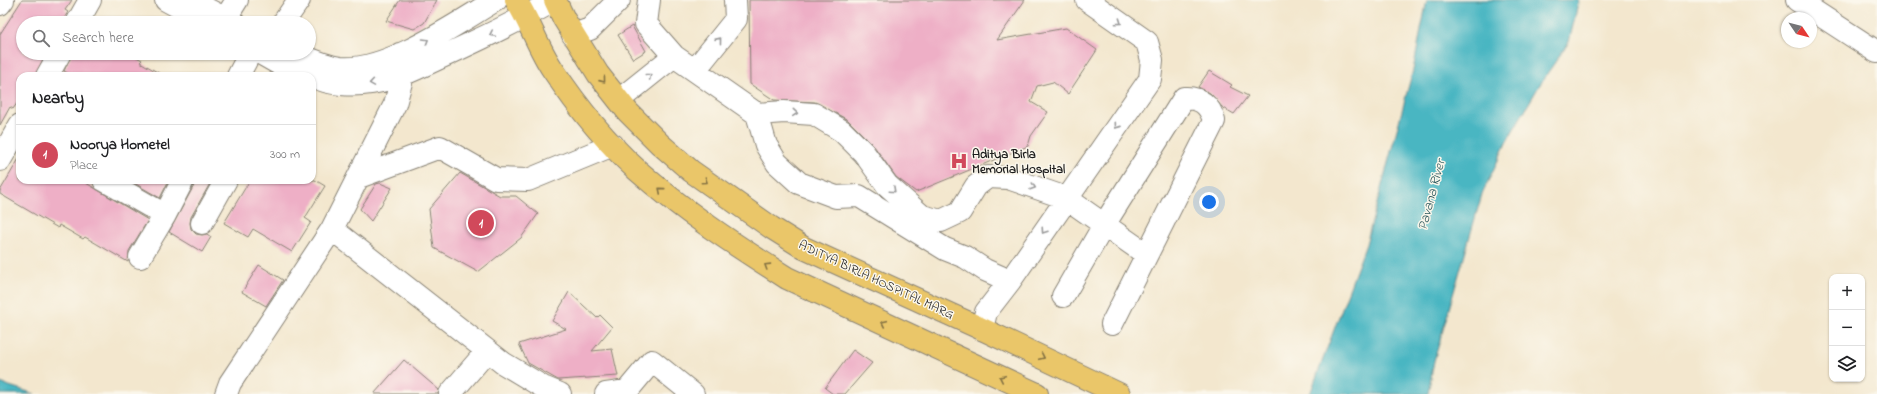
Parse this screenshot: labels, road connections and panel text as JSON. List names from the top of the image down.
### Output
{
  "streets": {
    "main road": ["ADITYA BIRLA HOSPITAL MARG"]
  },
  "water": ["Pavana River"],
  "places": {
    "hospital": ["Aditya Birla Memorial Hospital"]
  },
  "north": "bottom right",
  "page": {
    "search": "Search here",
    "heading": "Nearby",
    "list": [
      {
        "mark": "1",
        "name": "Noorya Hometel",
        "note": "Place",
        "value": "300 m"
      }
    ],
    "pins": "1",
    "map_buttons": ["+", "−"]
  }
}
